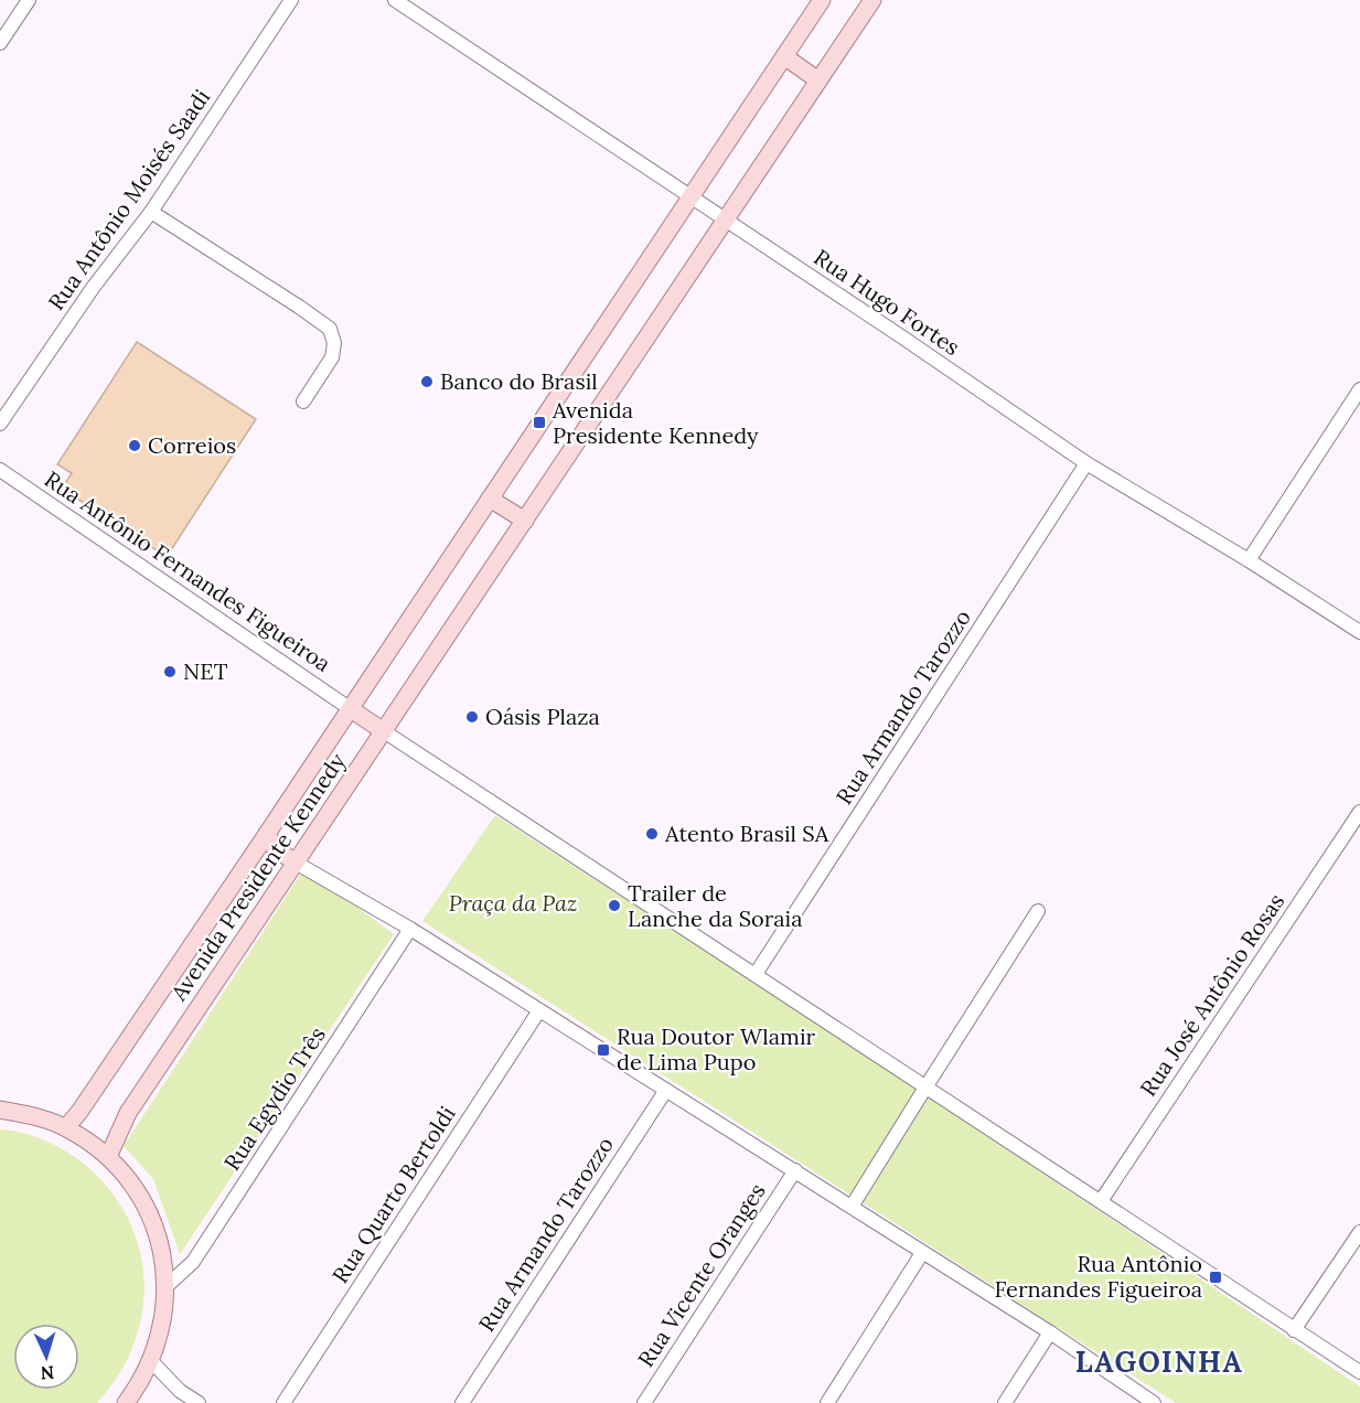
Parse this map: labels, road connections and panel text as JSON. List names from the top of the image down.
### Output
{
  "streets": {
    "main road": ["Avenida Presidente Kennedy"],
    "street": [
      "Rua Antônio Moisés Saadi",
      "Rua Hugo Fortes",
      "Rua Antônio Fernandes Figueiroa",
      "Rua Armando Tarozzo",
      "Rua José Antônio Rosas",
      "Rua Egydio Três",
      "Rua Quarto Bertoldi",
      "Rua Vicente Oranges"
    ]
  },
  "crossings": [
    ["Rua Hugo Fortes", "Rua Armando Tarozzo"],
    ["Rua Hugo Fortes", "Avenida Presidente Kennedy"],
    ["Rua Antônio Fernandes Figueiroa", "Avenida Presidente Kennedy"]
  ],
  "districts": ["LAGOINHA"],
  "parks": ["Praça da Paz"],
  "places": {
    "other": [
      "Banco do Brasil",
      "Correios",
      "NET",
      "Oásis Plaza",
      "Atento Brasil SA",
      "Trailer de Lanche da Soraia"
    ],
    "transit": ["Avenida Presidente Kennedy", "Rua Doutor Wlamir de Lima Pupo", "Rua Antônio Fernandes Figueiroa"]
  },
  "north": "bottom"
}
